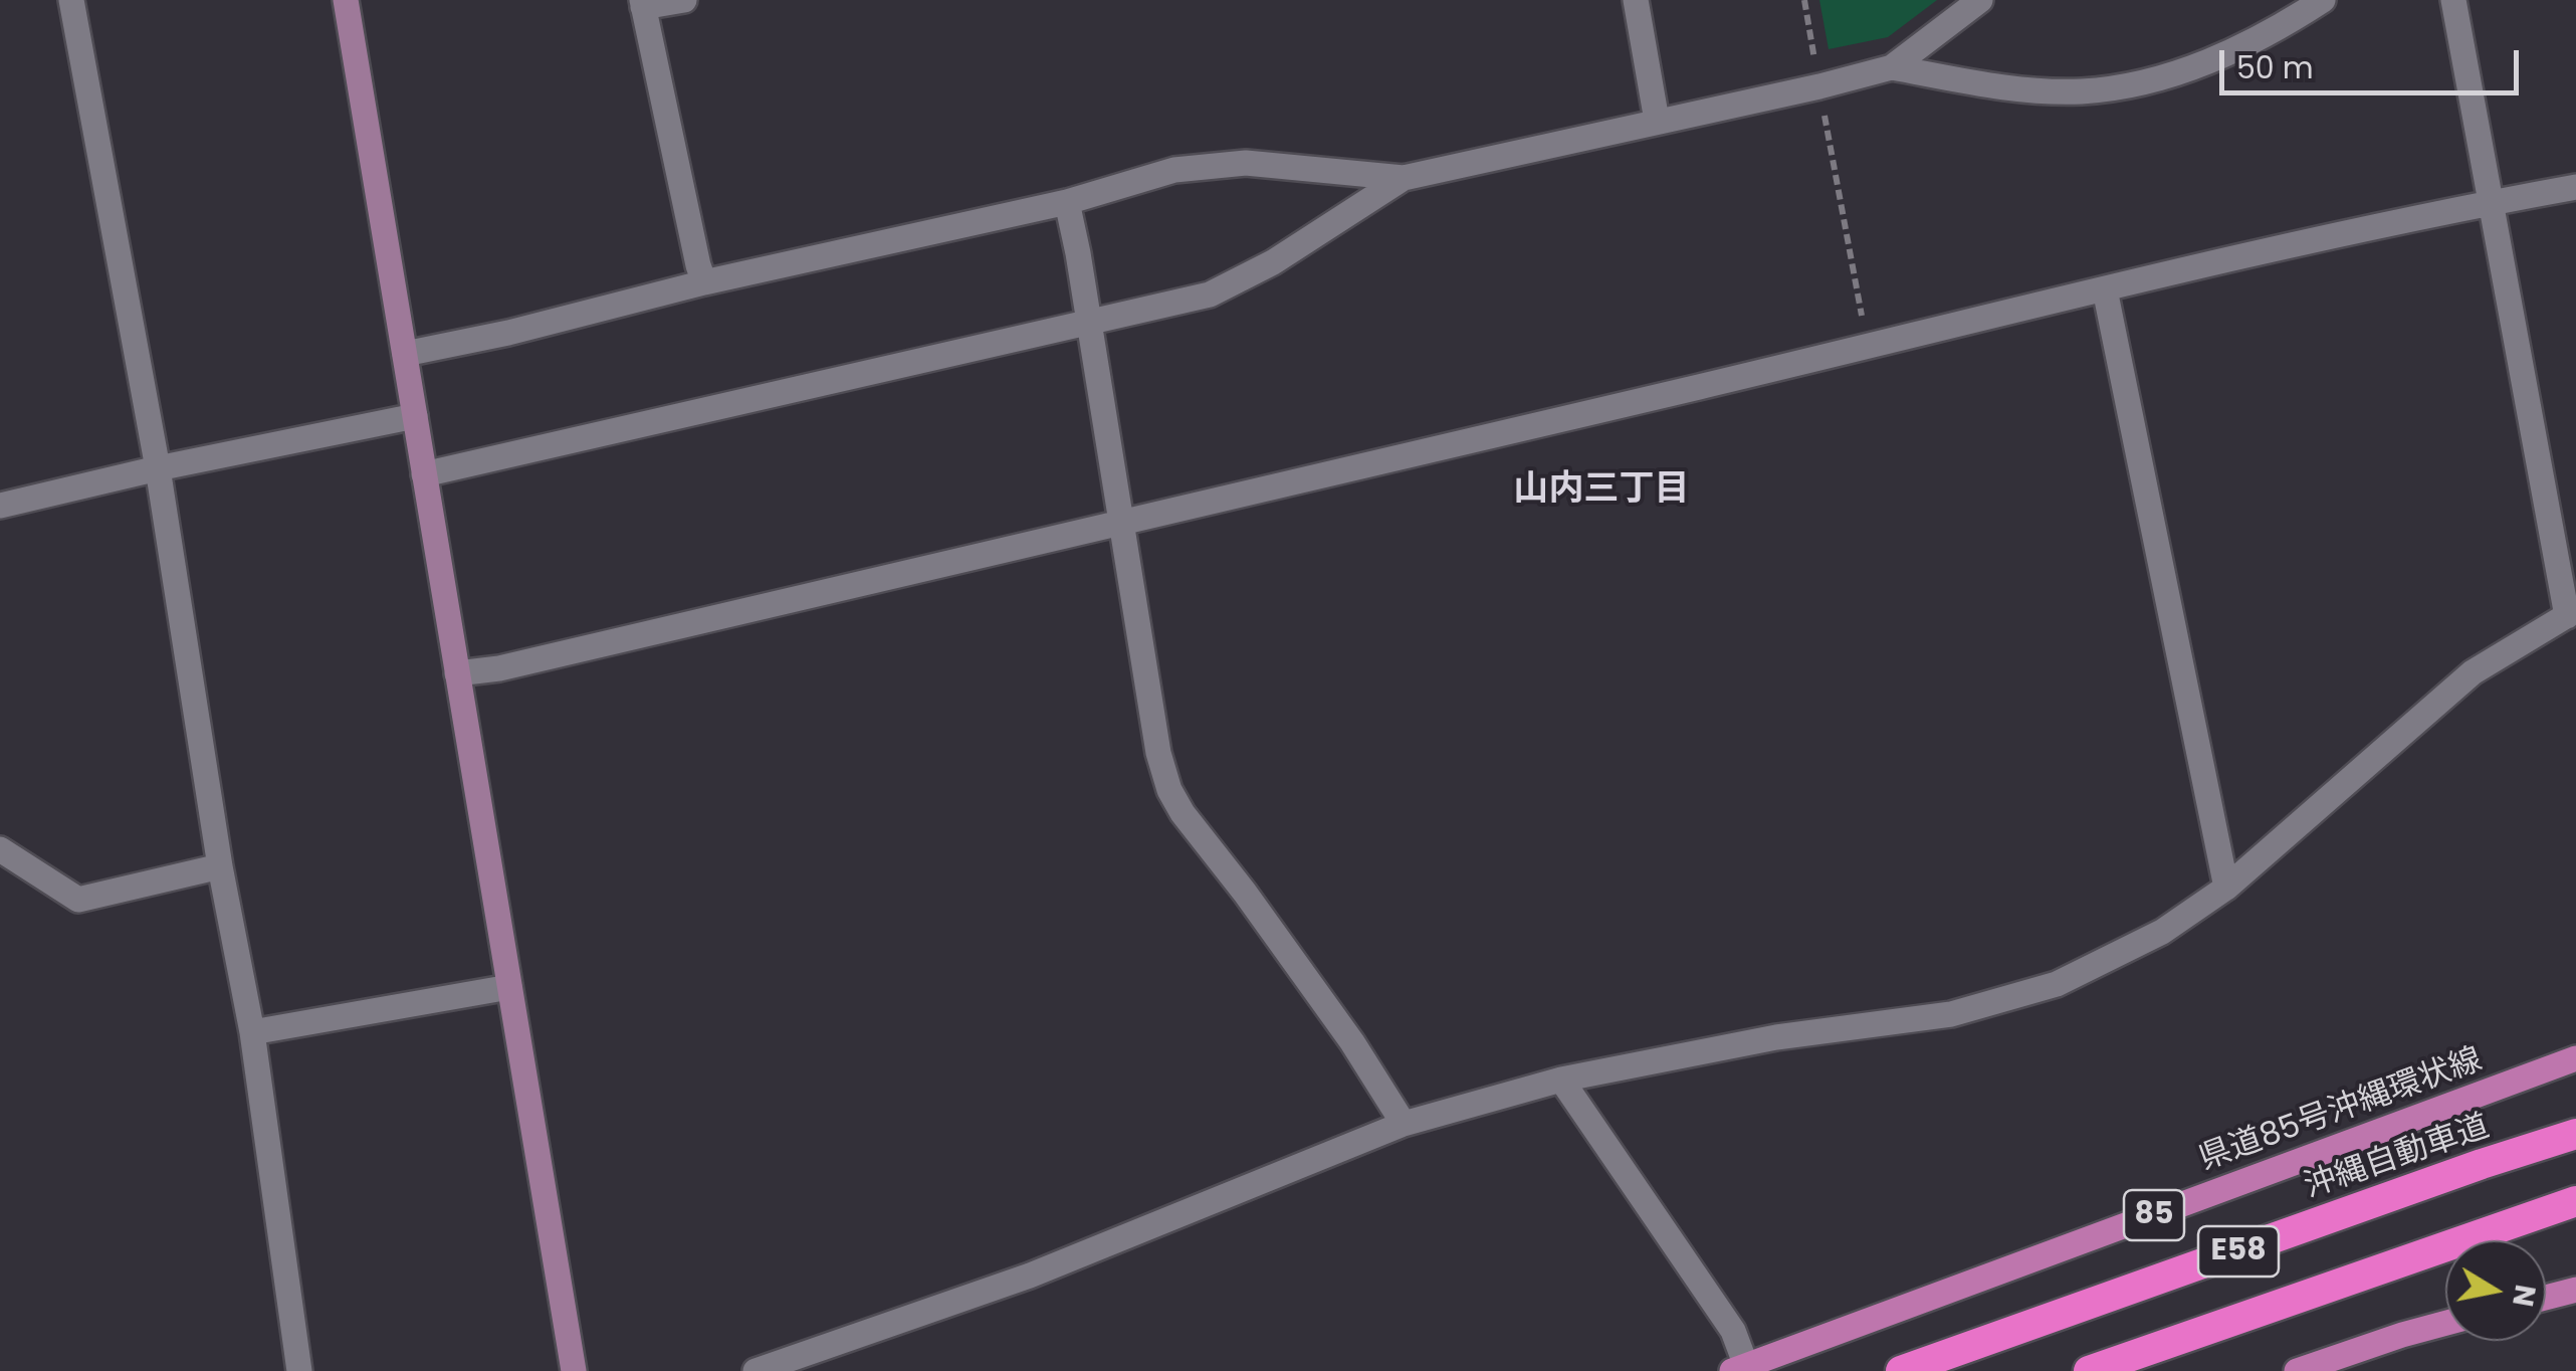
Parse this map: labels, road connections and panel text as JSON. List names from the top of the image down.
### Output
{
  "streets": {
    "highway": ["沖縄自動車道", "E58"],
    "main road": ["県道85号沖縄環状線", "85"]
  },
  "districts": ["山内三丁目"],
  "scale_bar": "50 m",
  "north": "right"
}
